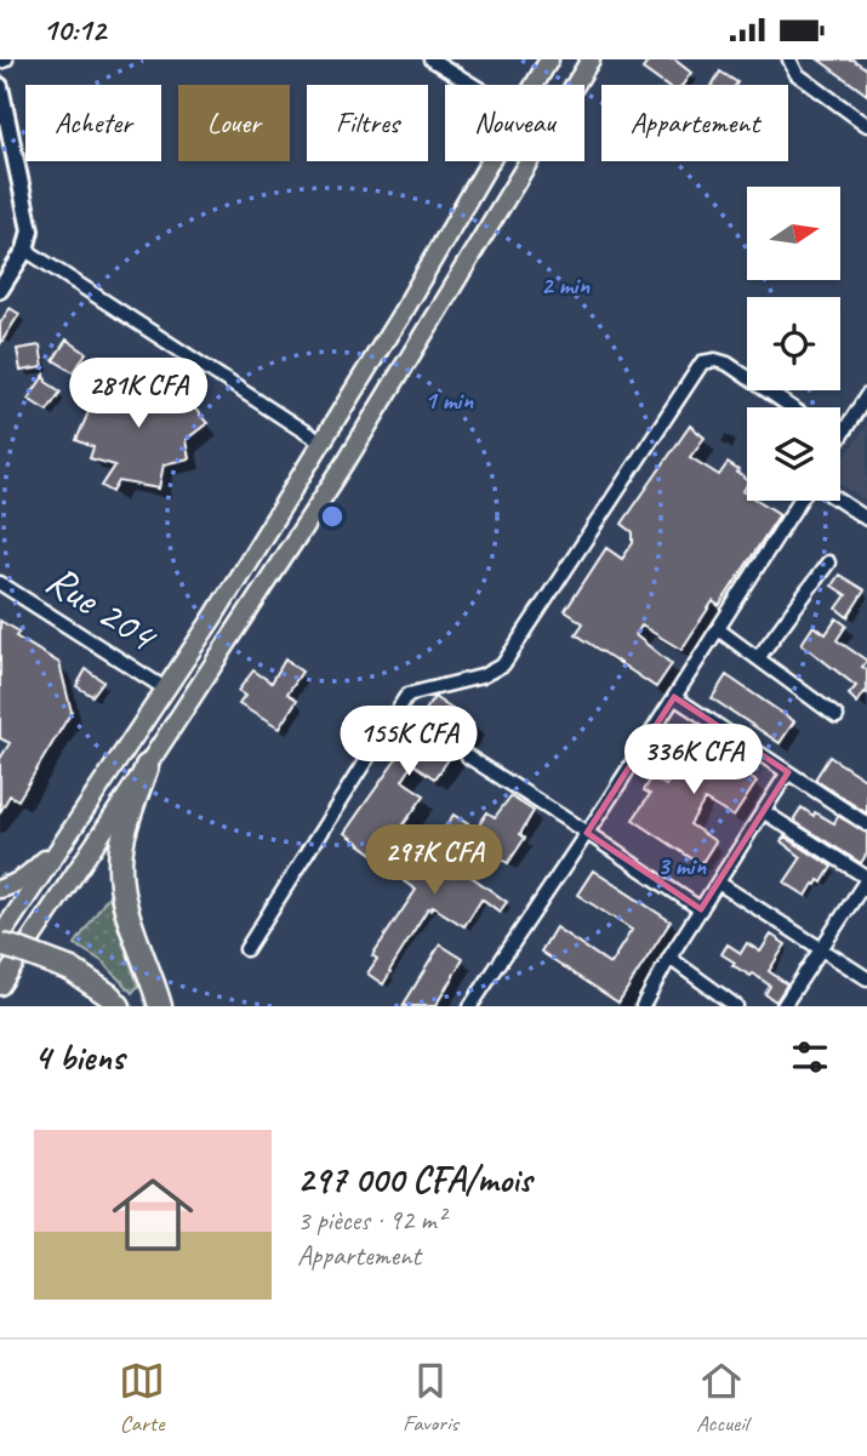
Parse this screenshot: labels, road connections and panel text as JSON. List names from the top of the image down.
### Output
{
  "streets": {
    "street": ["Rue 204"]
  },
  "north": "right",
  "page": {
    "status": "10:12",
    "chip": [
      "Acheter",
      "Louer",
      "Filtres",
      "Nouveau",
      "Appartement"
    ],
    "price": [
      "281K CFA",
      "155K CFA",
      "336K CFA",
      "297K CFA"
    ],
    "heading": "4 biens",
    "list": [
      {
        "name": "297 000 CFA/mois",
        "note": "3 pièces · 92 m² · Appartement"
      }
    ],
    "tabs": ["Carte", "Favoris", "Accueil"]
  },
  "rings": ["2 min", "1 min", "3 min"]
}
